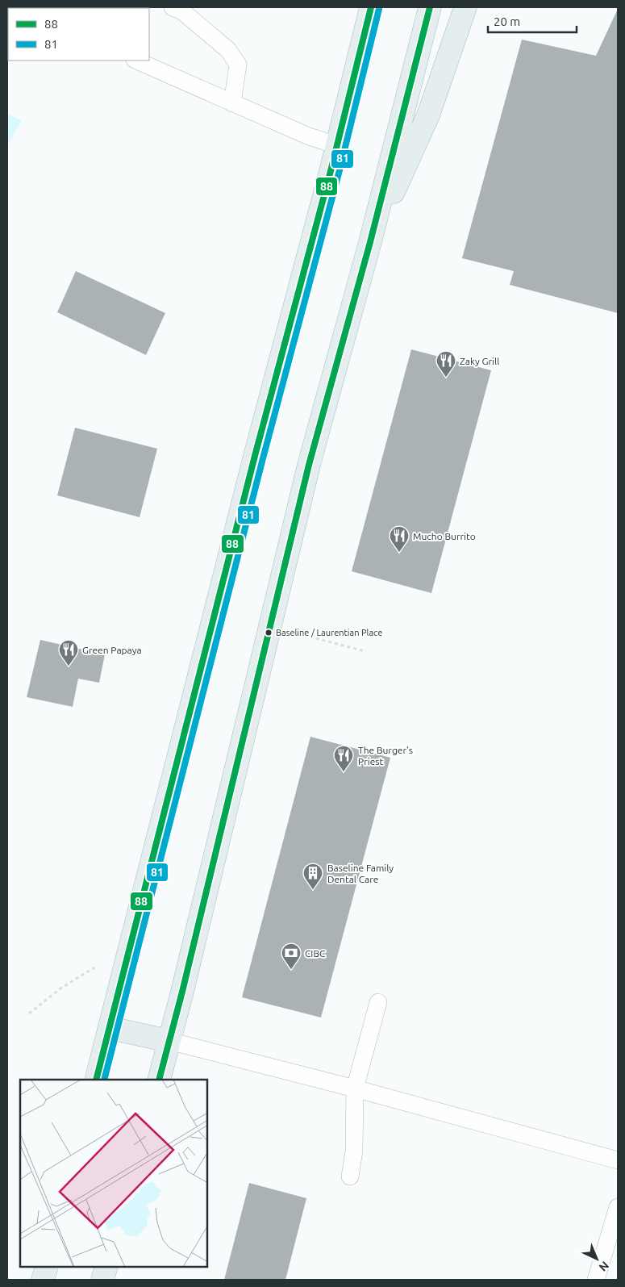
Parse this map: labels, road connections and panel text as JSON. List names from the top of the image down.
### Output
{
  "places": {
    "restaurant": [
      "Zaky Grill",
      "Mucho Burrito",
      "Green Papaya",
      "The Burger's Priest"
    ],
    "other": ["Baseline / Laurentian Place"],
    "building": ["Baseline Family Dental Care"],
    "bank": ["CIBC"]
  },
  "lines": ["transit line 88", "transit line 81"],
  "legend": ["88", "81"],
  "scale_bar": "20 m",
  "north": "bottom right"
}
